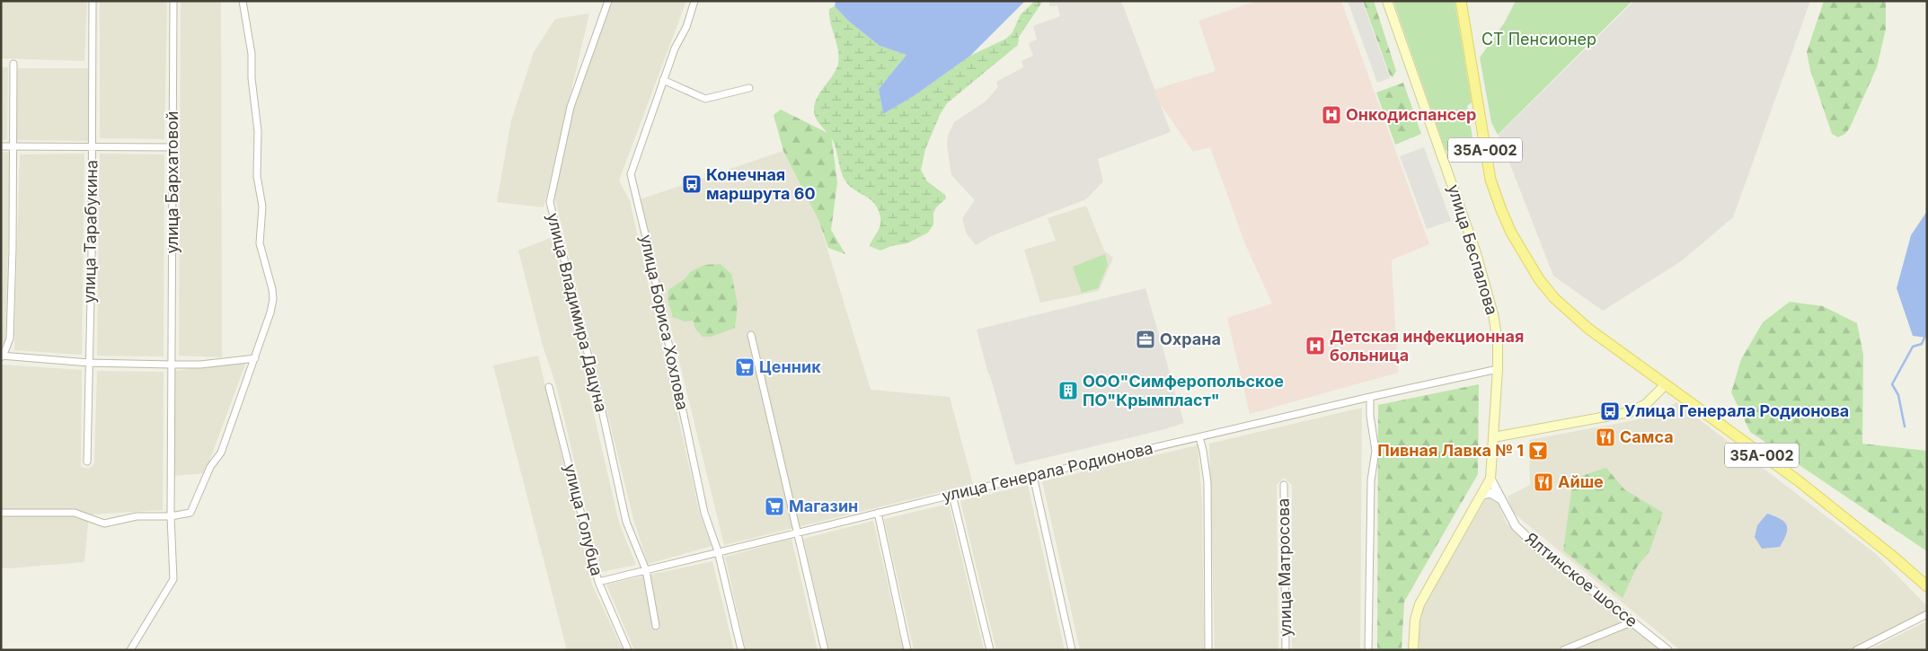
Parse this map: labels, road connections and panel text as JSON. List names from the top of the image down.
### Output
{
  "streets": {
    "main road": ["35А-002", "улица Беспалова"],
    "street": [
      "улица Бархатовой",
      "улица Тарабукина",
      "улица Владимира Дацуна",
      "улица Бориса Хохлова",
      "улица Генерала Родионова",
      "улица Голубца",
      "улица Матросова",
      "Ялтинское шоссе"
    ]
  },
  "crossings": [
    ["улица Беспалова", "улица Генерала Родионова"],
    ["улица Беспалова", "Ялтинское шоссе"],
    ["улица Владимира Дацуна", "улица Генерала Родионова"],
    ["улица Бориса Хохлова", "улица Генерала Родионова"],
    ["улица Генерала Родионова", "улица Голубца"]
  ],
  "parks": ["СТ Пенсионер"],
  "places": {
    "hospital": ["Онкодиспансер", "Детская инфекционная больница"],
    "bus stop": ["Конечная маршрута 60", "Улица Генерала Родионова"],
    "office": ["Охрана"],
    "supermarket": ["Ценник", "Магазин"],
    "building": ["ООО\"Симферопольское ПО\"Крымпласт\""],
    "restaurant": ["Самса", "Айше"],
    "bar": ["Пивная Лавка № 1"]
  }
}
